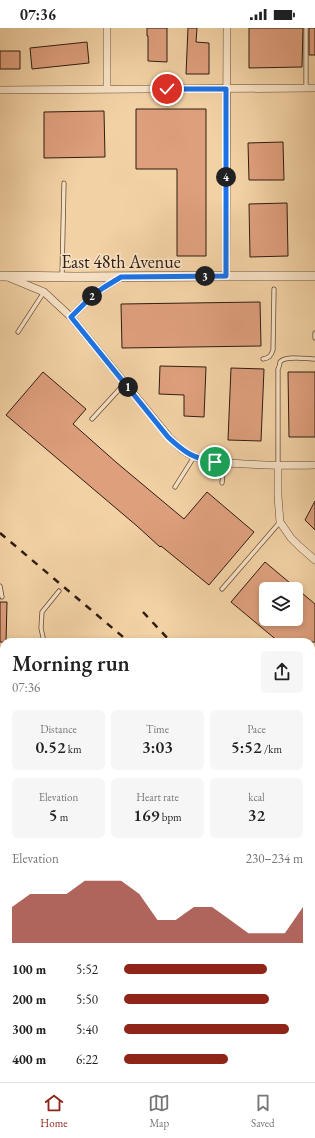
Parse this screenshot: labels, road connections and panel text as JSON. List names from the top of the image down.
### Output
{
  "streets": {
    "street": ["East 48th Avenue"]
  },
  "page": {
    "status": "07:36",
    "pins": [
      "4",
      "3",
      "2",
      "1"
    ],
    "heading": ["Morning run", "07:36"],
    "stats": [
      ["Distance", "0.52 km"],
      ["Time", "3:03"],
      ["Pace", "5:52 /km"],
      ["Elevation", "5 m"],
      ["Heart rate", "169 bpm"],
      ["kcal", "32"]
    ],
    "chart": ["Elevation", "230–234 m"],
    "list": [
      {
        "name": "100 m",
        "note": "5:52"
      },
      {
        "name": "200 m",
        "note": "5:50"
      },
      {
        "name": "300 m",
        "note": "5:40"
      },
      {
        "name": "400 m",
        "note": "6:22"
      }
    ],
    "tabs": ["Home", "Map", "Saved"]
  }
}
